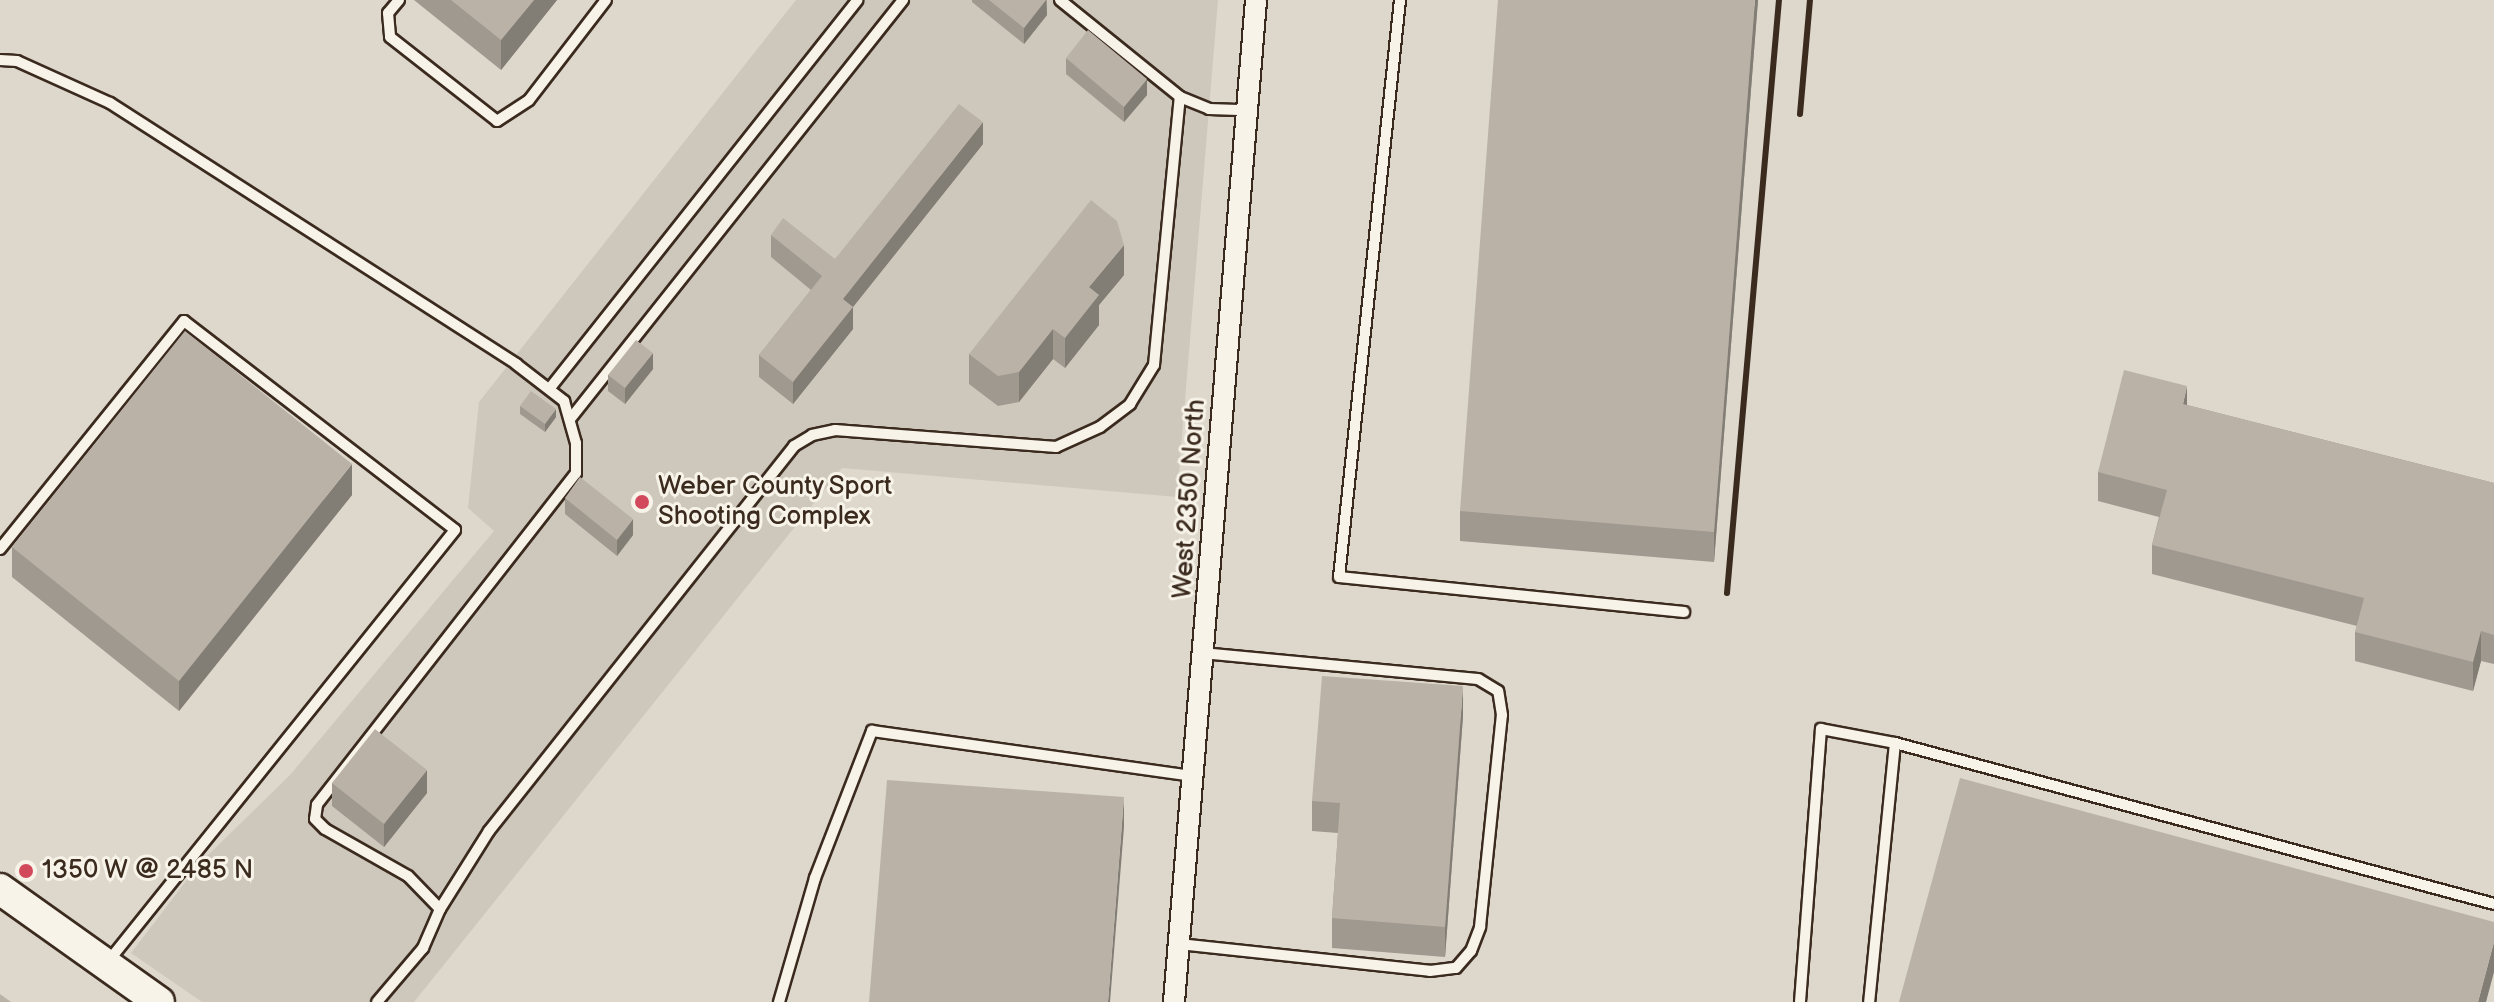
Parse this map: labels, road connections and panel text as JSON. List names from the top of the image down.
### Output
{
  "streets": {
    "street": ["West 2350 North"]
  },
  "places": ["Weber County Sport Shooting Complex", "1350 W @ 2485 N"]
}
